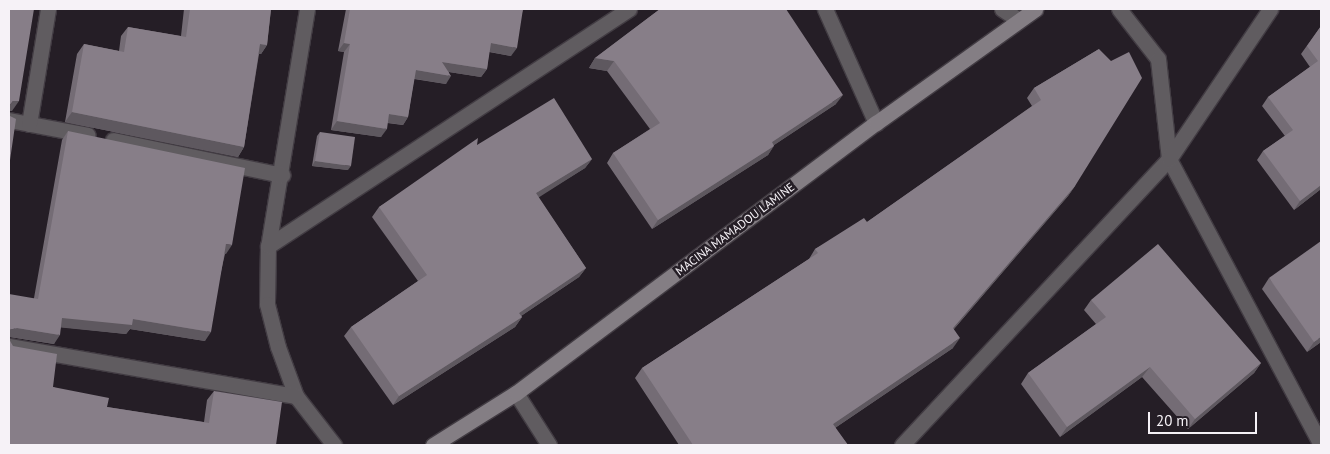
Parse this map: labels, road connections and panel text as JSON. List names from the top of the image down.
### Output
{
  "streets": {
    "street": ["MACINA MAMADOU LAMINE"]
  },
  "scale_bar": "20 m"
}
